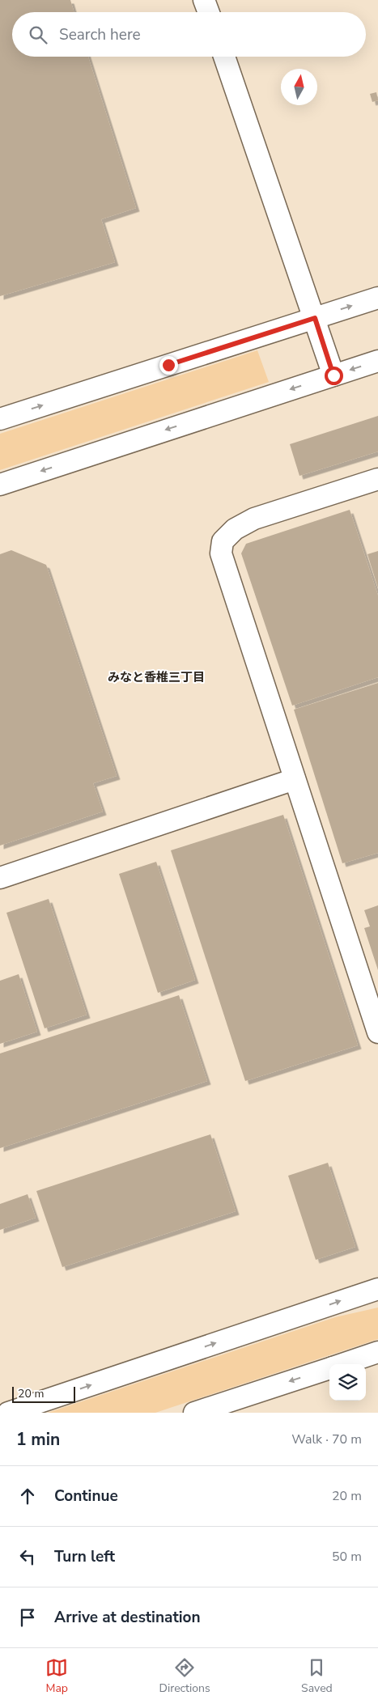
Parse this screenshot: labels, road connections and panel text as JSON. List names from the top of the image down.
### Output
{
  "districts": ["みなと香椎三丁目"],
  "scale_bar": "20 m",
  "north": "top",
  "page": {
    "search": "Search here",
    "scale": "20 m",
    "heading": ["1 min", "Walk · 70 m"],
    "list": [
      ["Continue", "20 m"],
      ["Turn left", "50 m"],
      "Arrive at destination"
    ],
    "nav": ["Map", "Directions", "Saved"]
  }
}
